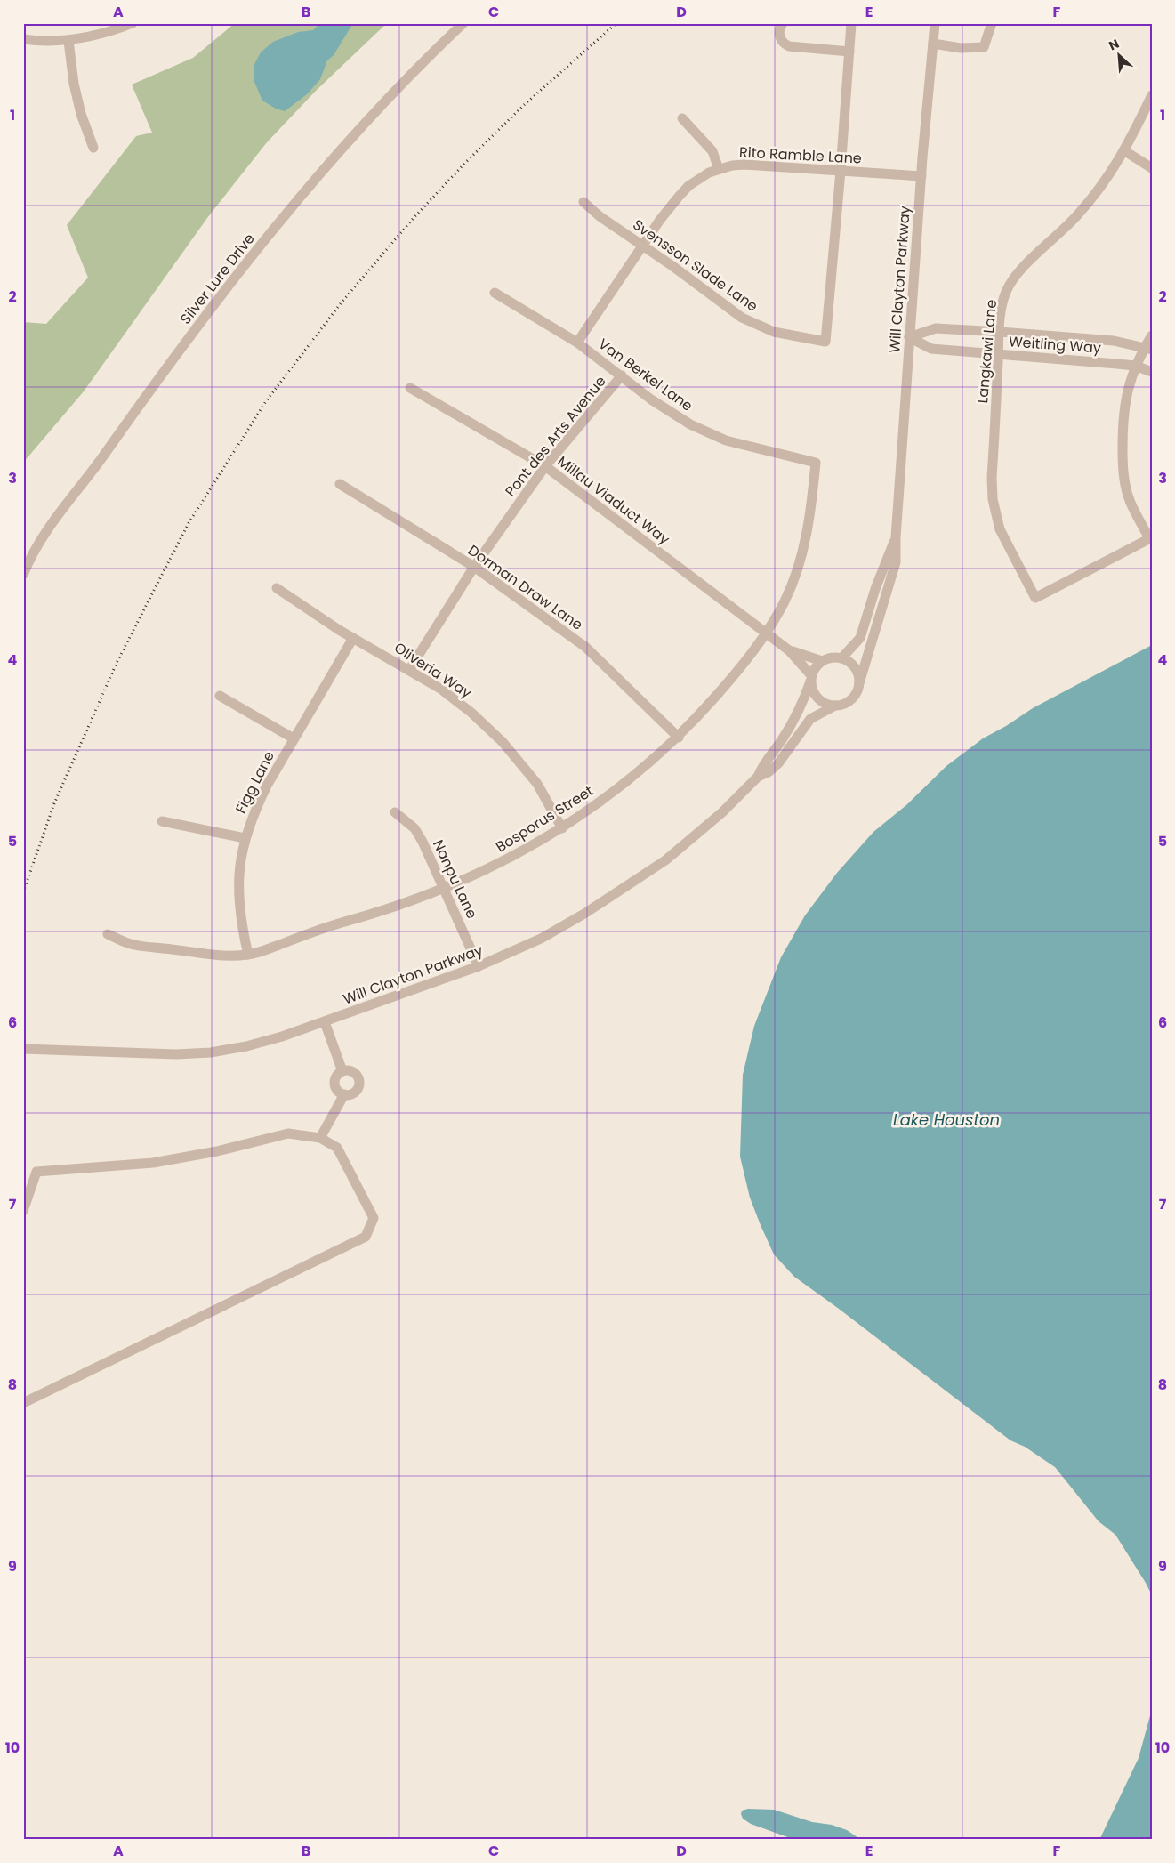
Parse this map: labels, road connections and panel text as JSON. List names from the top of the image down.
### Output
{
  "streets": {
    "street": [
      "Rito Ramble Lane",
      "Svensson Slade Lane",
      "Silver Lure Drive",
      "Will Clayton Parkway",
      "Weitling Way",
      "Langkawi Lane",
      "Van Berkel Lane",
      "Pont des Arts Avenue",
      "Millau Viaduct Way",
      "Dorman Draw Lane",
      "Oliveria Way",
      "Figg Lane",
      "Bosporus Street",
      "Nanpu Lane"
    ]
  },
  "crossings": [
    ["Rito Ramble Lane", "Svensson Slade Lane"],
    ["Rito Ramble Lane", "Will Clayton Parkway"],
    ["Rito Ramble Lane", "Van Berkel Lane"],
    ["Will Clayton Parkway", "Weitling Way"],
    ["Will Clayton Parkway", "Millau Viaduct Way"],
    ["Will Clayton Parkway", "Nanpu Lane"],
    ["Weitling Way", "Langkawi Lane"],
    ["Van Berkel Lane", "Pont des Arts Avenue"],
    ["Van Berkel Lane", "Bosporus Street"],
    ["Pont des Arts Avenue", "Millau Viaduct Way"],
    ["Pont des Arts Avenue", "Dorman Draw Lane"],
    ["Pont des Arts Avenue", "Oliveria Way"],
    ["Millau Viaduct Way", "Bosporus Street"],
    ["Dorman Draw Lane", "Bosporus Street"],
    ["Oliveria Way", "Figg Lane"],
    ["Oliveria Way", "Bosporus Street"],
    ["Figg Lane", "Bosporus Street"],
    ["Bosporus Street", "Nanpu Lane"]
  ],
  "water": ["Lake Houston"],
  "north": "top left",
  "grid": {
    "columns": [
      "A",
      "B",
      "C",
      "D",
      "E",
      "F"
    ],
    "rows": [
      "1",
      "2",
      "3",
      "4",
      "5",
      "6",
      "7",
      "8",
      "9",
      "10"
    ]
  }
}
